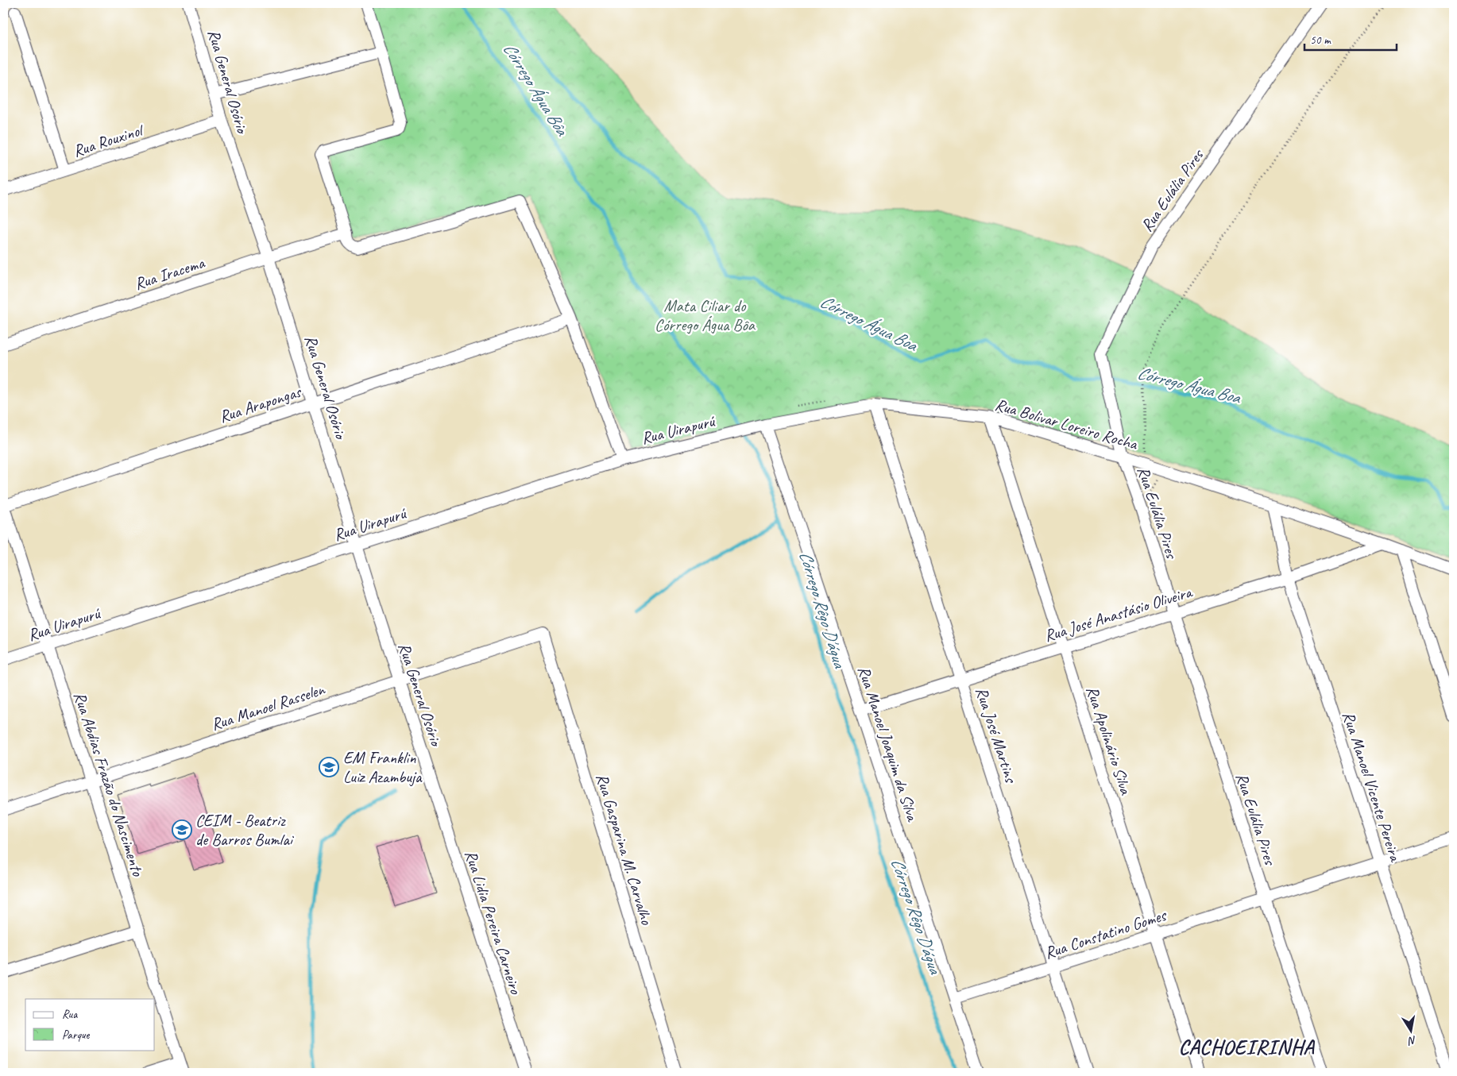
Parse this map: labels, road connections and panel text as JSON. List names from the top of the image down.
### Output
{
  "streets": {
    "street": [
      "Rua General Osório",
      "Rua Rouxinol",
      "Rua Eulália Pires",
      "Rua Iracema",
      "Rua Arapongas",
      "Rua Bolivar Loreiro Rocha",
      "Rua Uirapurú",
      "Rua José Anastásio Oliveira",
      "Rua Manoel Rasselen",
      "Rua José Martins",
      "Rua Apolinário Silva",
      "Rua Manoel Joaquim da Silva",
      "Rua Abdias Frazão do Nascimento",
      "Rua Manoel Vicente Pereira",
      "Rua Gasparina M. Carvalho",
      "Rua Lidia Pereira Carneiro",
      "Rua Constatino Gomes"
    ]
  },
  "crossings": [
    ["Rua General Osório", "Rua Rouxinol"],
    ["Rua General Osório", "Rua Iracema"],
    ["Rua General Osório", "Rua Arapongas"],
    ["Rua General Osório", "Rua Uirapurú"],
    ["Rua General Osório", "Rua Manoel Rasselen"],
    ["Rua General Osório", "Rua Lidia Pereira Carneiro"],
    ["Rua Eulália Pires", "Rua Bolivar Loreiro Rocha"],
    ["Rua Eulália Pires", "Rua José Anastásio Oliveira"],
    ["Rua Eulália Pires", "Rua Constatino Gomes"],
    ["Rua Arapongas", "Rua Abdias Frazão do Nascimento"],
    ["Rua Bolivar Loreiro Rocha", "Rua Uirapurú"],
    ["Rua Bolivar Loreiro Rocha", "Rua José Anastásio Oliveira"],
    ["Rua Bolivar Loreiro Rocha", "Rua José Martins"],
    ["Rua Bolivar Loreiro Rocha", "Rua Apolinário Silva"],
    ["Rua Bolivar Loreiro Rocha", "Rua Manoel Joaquim da Silva"],
    ["Rua Bolivar Loreiro Rocha", "Rua Manoel Vicente Pereira"],
    ["Rua Uirapurú", "Rua Abdias Frazão do Nascimento"],
    ["Rua José Anastásio Oliveira", "Rua José Martins"],
    ["Rua José Anastásio Oliveira", "Rua Apolinário Silva"],
    ["Rua José Anastásio Oliveira", "Rua Manoel Joaquim da Silva"],
    ["Rua José Anastásio Oliveira", "Rua Manoel Vicente Pereira"],
    ["Rua Manoel Rasselen", "Rua Abdias Frazão do Nascimento"],
    ["Rua Manoel Rasselen", "Rua Gasparina M. Carvalho"],
    ["Rua José Martins", "Rua Constatino Gomes"],
    ["Rua Apolinário Silva", "Rua Constatino Gomes"],
    ["Rua Manoel Joaquim da Silva", "Rua Constatino Gomes"],
    ["Rua Manoel Vicente Pereira", "Rua Constatino Gomes"]
  ],
  "districts": ["CACHOEIRINHA"],
  "water": ["Córrego Água Bôa", "Córrego Água Boa", "Córrego Rêgo D'água"],
  "parks": ["Mata Ciliar do Córrego Água Bôa"],
  "places": {
    "school or university": ["EM Franklin Luiz Azambuja", "CEIM - Beatriz de Barros Bumlai"]
  },
  "legend": ["Rua", "Parque"],
  "scale_bar": "50 m",
  "north": "bottom"
}
